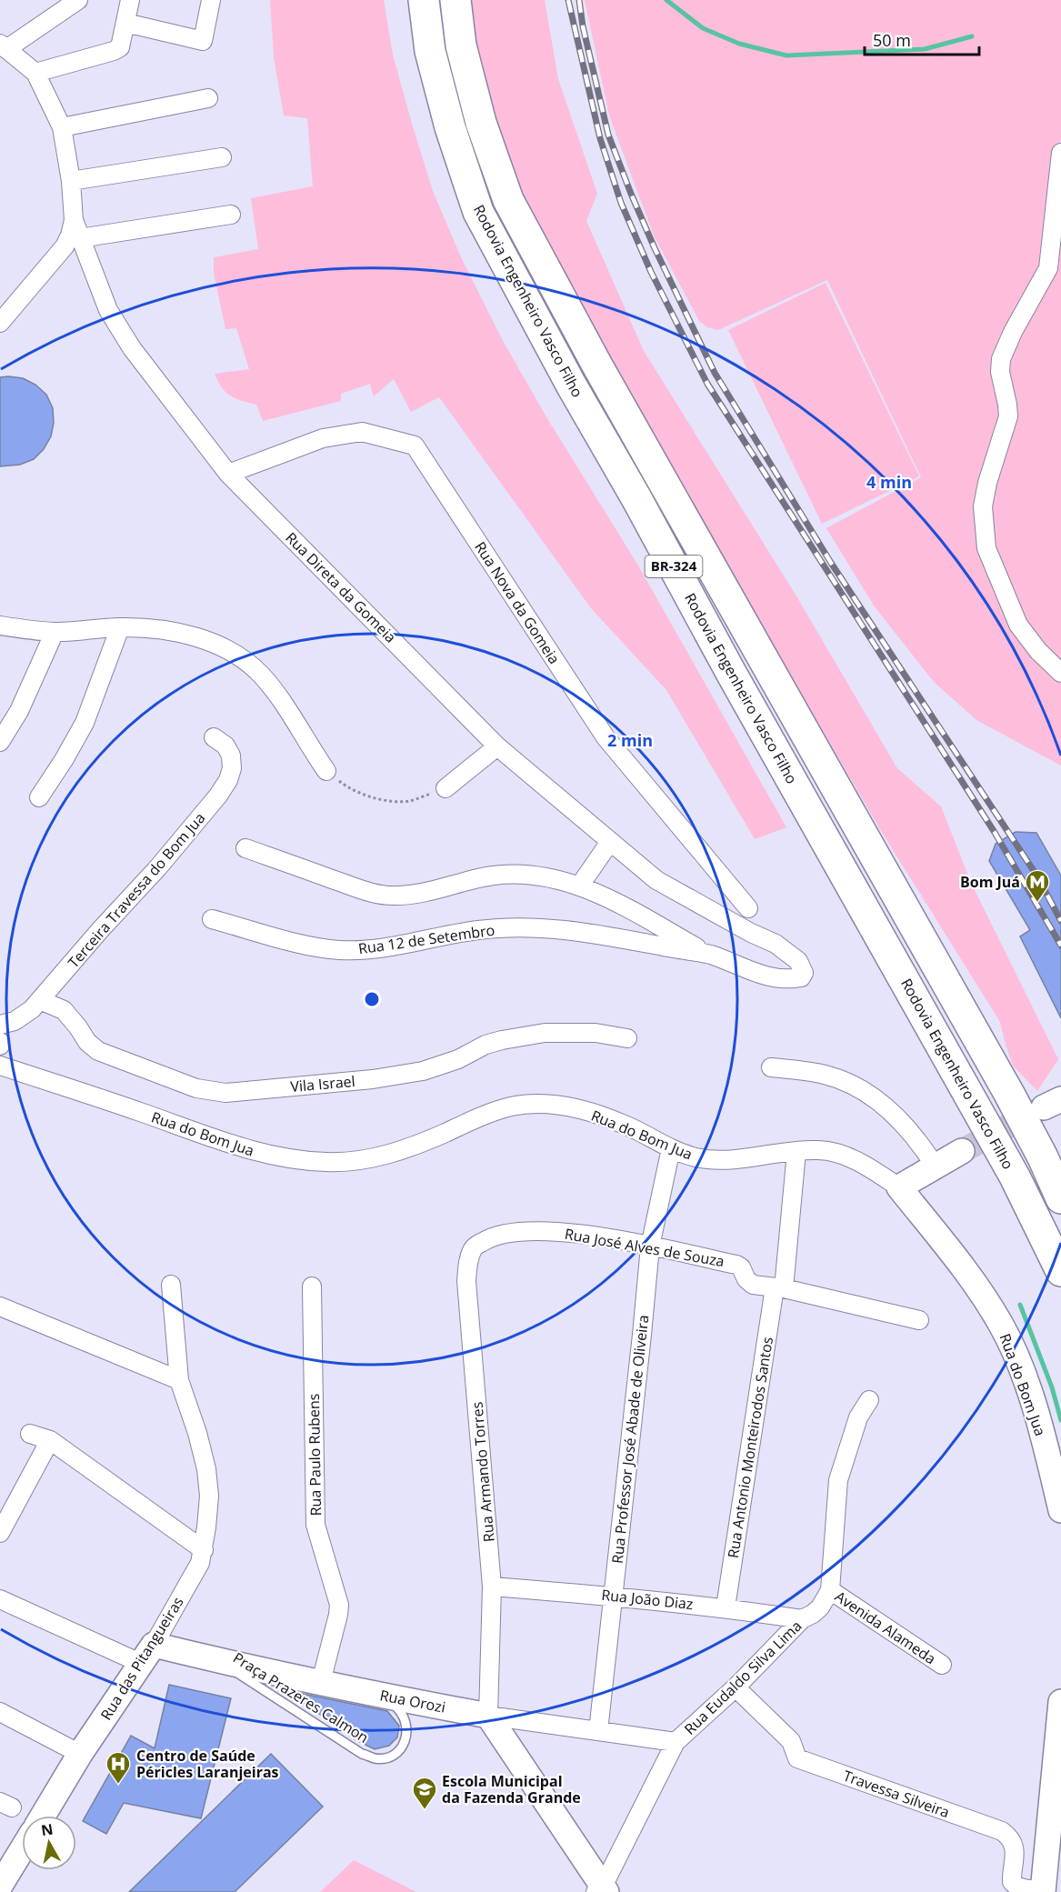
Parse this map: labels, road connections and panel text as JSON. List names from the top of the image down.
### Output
{
  "streets": {
    "highway": ["Rodovia Engenheiro Vasco Filho", "BR-324"],
    "street": [
      "Rua Direta da Gomeia",
      "Rua Nova da Gomeia",
      "Terceira Travessa do Bom Jua",
      "Rua 12 de Setembro",
      "Vila Israel",
      "Rua do Bom Jua",
      "Rua José Alves de Souza",
      "Rua Professor José Abade de Oliveira",
      "Rua Antonio Monteirodos Santos",
      "Rua Paulo Rubens",
      "Rua Armando Torres",
      "Rua João Diaz",
      "Avenida Alameda",
      "Rua das Pitangueiras",
      "Rua Eudaldo Silva Lima",
      "Rua Orozi",
      "Travessa Silveira"
    ],
    "lane": ["Praça Prazeres Calmon"]
  },
  "crossings": [
    ["Rua Direta da Gomeia", "Rua Nova da Gomeia"],
    ["Rua Direta da Gomeia", "Rua 12 de Setembro"],
    ["Terceira Travessa do Bom Jua", "Vila Israel"],
    ["Rua do Bom Jua", "Rua Professor José Abade de Oliveira"],
    ["Rua do Bom Jua", "Rua Antonio Monteirodos Santos"],
    ["Rua José Alves de Souza", "Rua Professor José Abade de Oliveira"],
    ["Rua José Alves de Souza", "Rua Antonio Monteirodos Santos"],
    ["Rua José Alves de Souza", "Rua Armando Torres"],
    ["Rua Professor José Abade de Oliveira", "Rua João Diaz"],
    ["Rua Professor José Abade de Oliveira", "Rua Orozi"],
    ["Rua Antonio Monteirodos Santos", "Rua João Diaz"],
    ["Rua Paulo Rubens", "Rua Orozi"],
    ["Rua Armando Torres", "Rua João Diaz"],
    ["Rua Armando Torres", "Rua Orozi"],
    ["Rua João Diaz", "Rua Eudaldo Silva Lima"],
    ["Avenida Alameda", "Rua Eudaldo Silva Lima"],
    ["Rua das Pitangueiras", "Rua Orozi"],
    ["Rua Eudaldo Silva Lima", "Rua Orozi"],
    ["Rua Eudaldo Silva Lima", "Travessa Silveira"],
    ["Praça Prazeres Calmon", "Rua Orozi"]
  ],
  "places": {
    "metro station": ["Bom Juá"],
    "hospital": ["Centro de Saúde Péricles Laranjeiras"],
    "school or university": ["Escola Municipal da Fazenda Grande"]
  },
  "scale_bar": "50 m",
  "north": "top",
  "rings": ["4 min", "2 min"]
}
